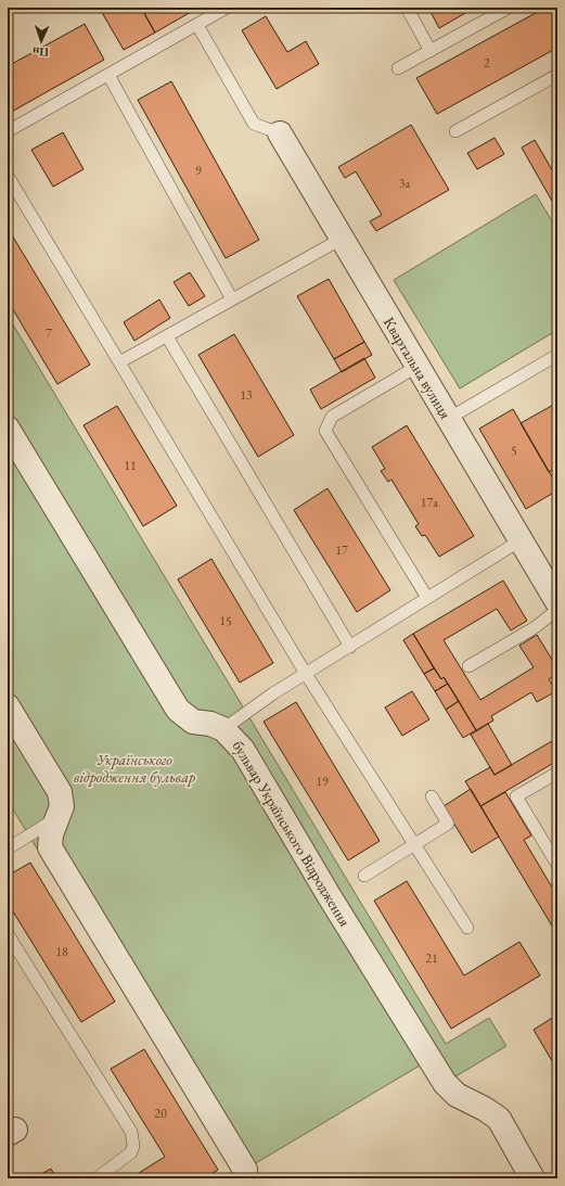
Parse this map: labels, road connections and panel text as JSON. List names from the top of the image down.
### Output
{
  "streets": {
    "street": ["Квартальна вулиця", "бульвар Українського Відродження"]
  },
  "parks": ["Українського відродження бульвар"],
  "house_numbers": [
    "2",
    "9",
    "3а",
    "7",
    "13",
    "5",
    "11",
    "17а",
    "17",
    "15",
    "19",
    "18",
    "21",
    "20"
  ],
  "north": "bottom"
}
